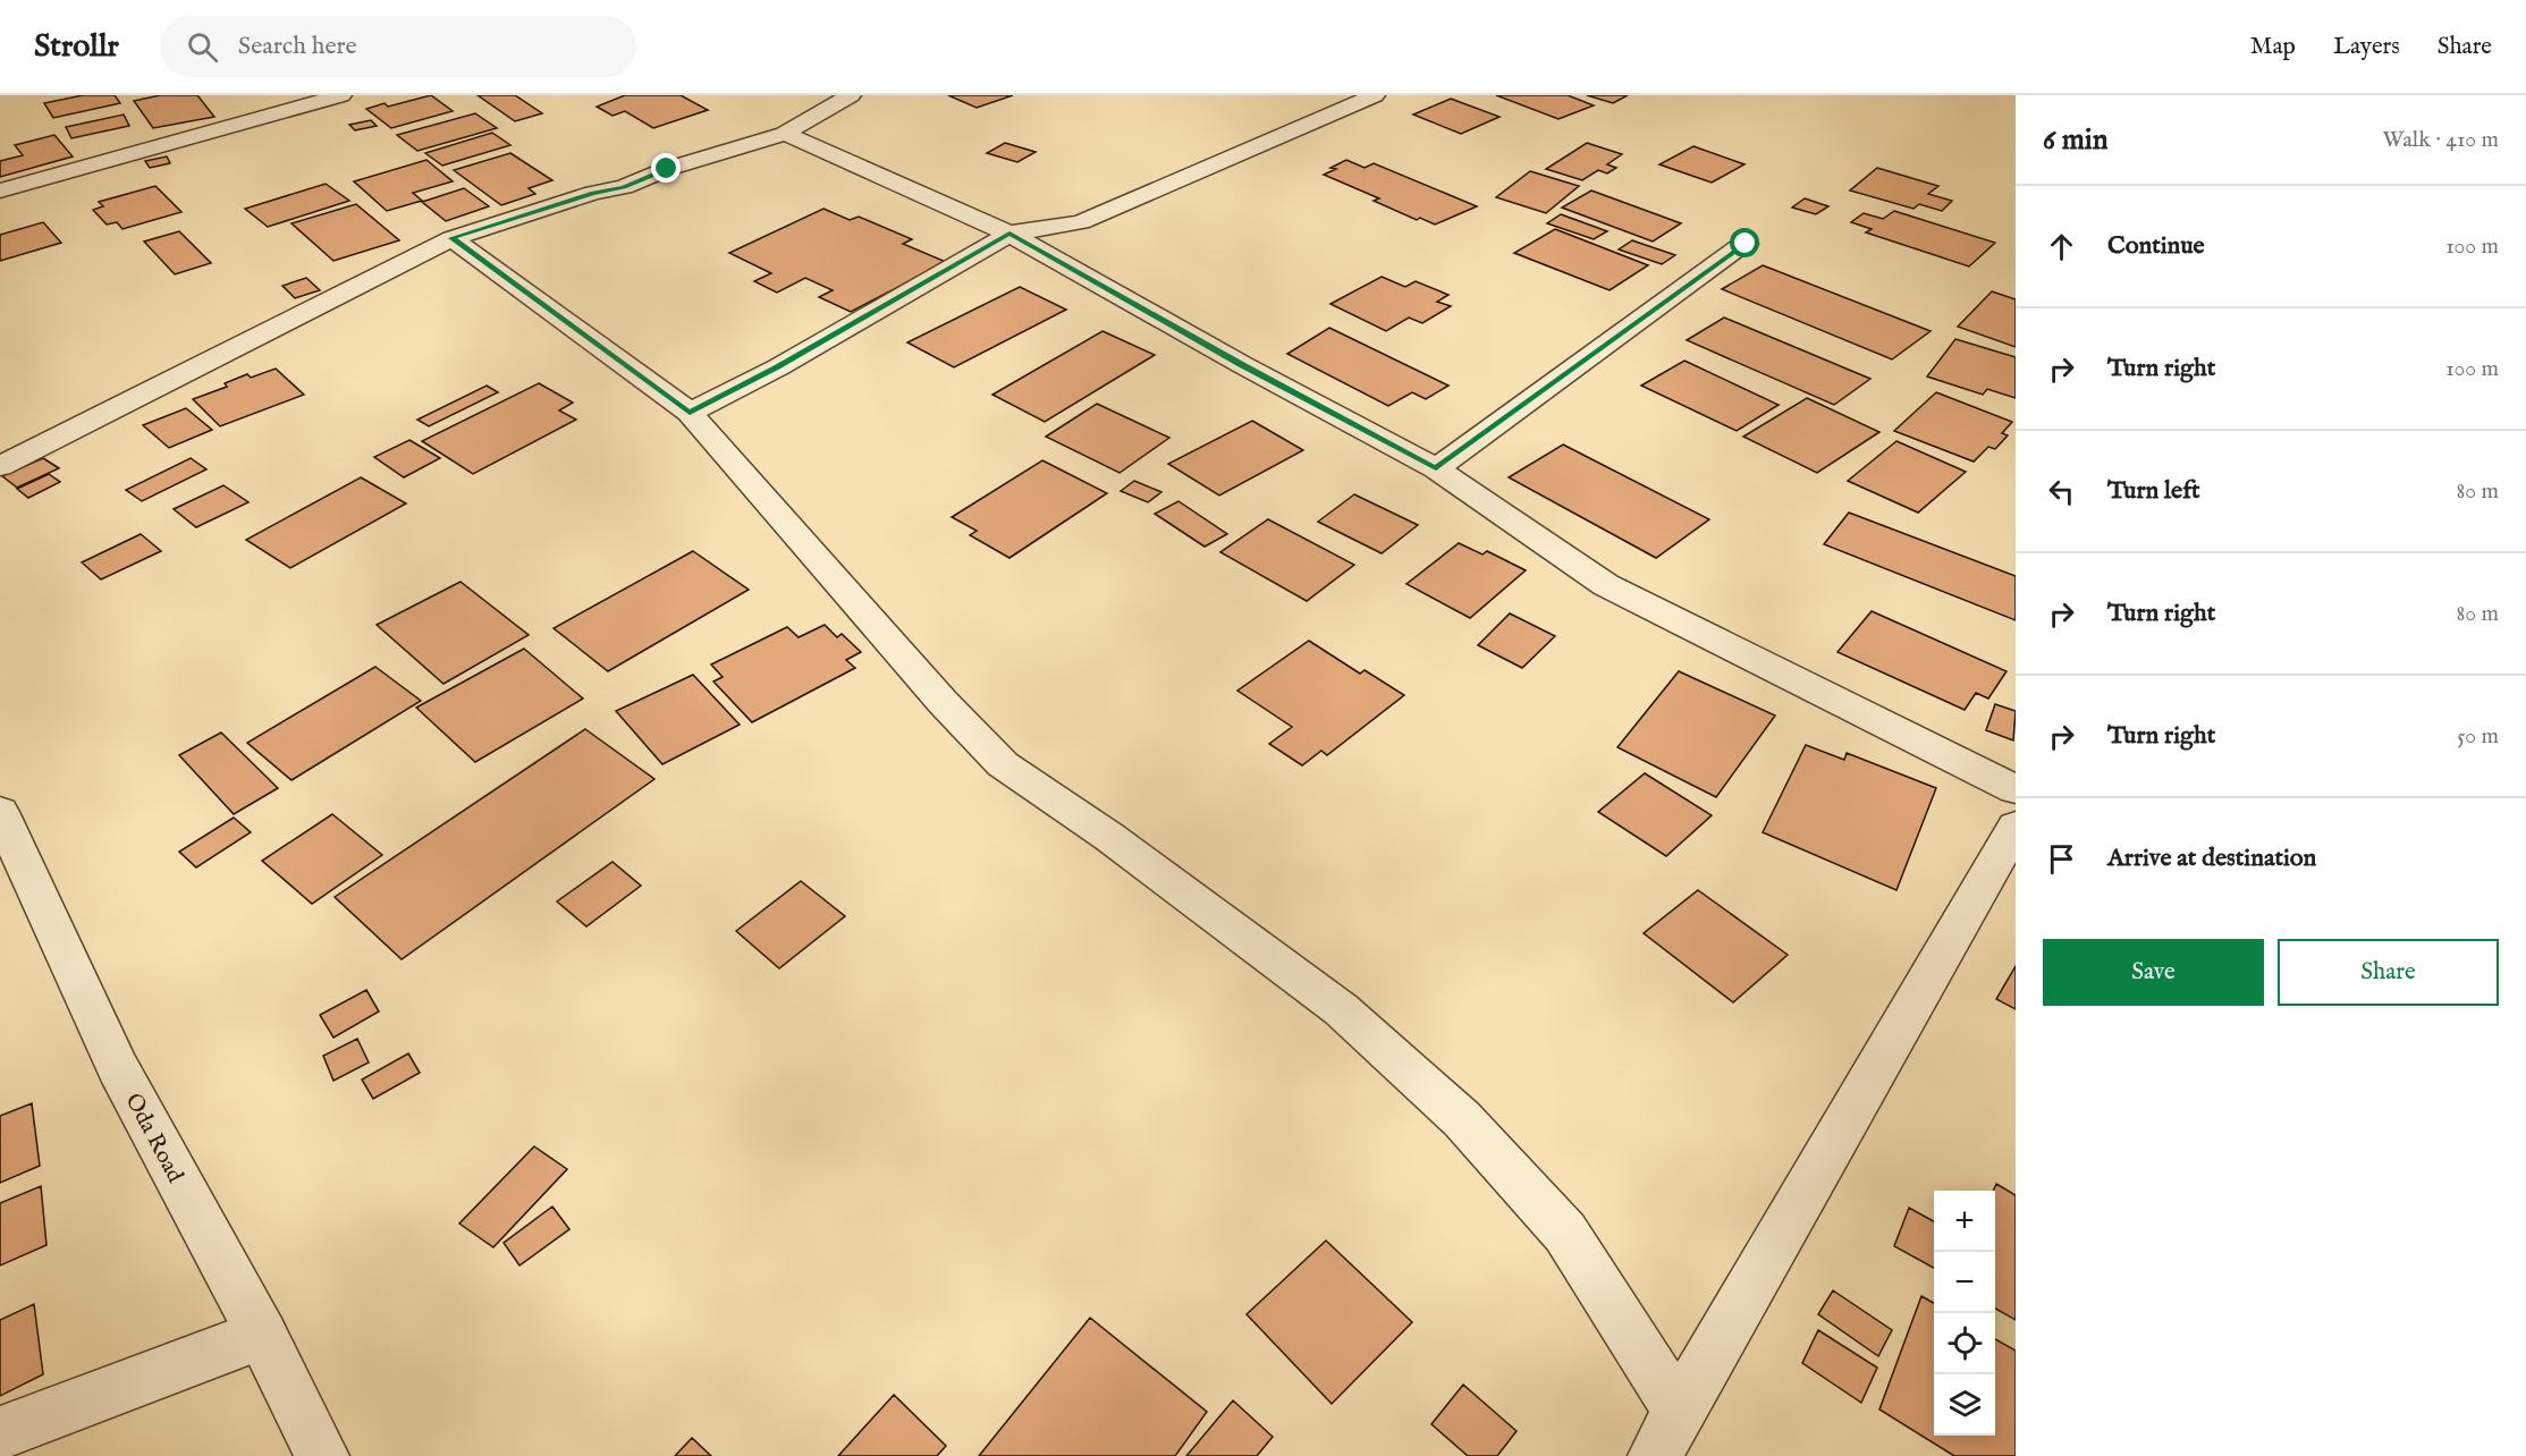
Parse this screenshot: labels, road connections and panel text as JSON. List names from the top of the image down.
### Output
{
  "streets": {
    "street": ["Oda Road"]
  },
  "page": {
    "header": "Strollr",
    "search": "Search here",
    "nav": ["Map", "Layers", "Share"],
    "heading": ["6 min", "Walk · 410 m"],
    "list": [
      ["Continue", "100 m"],
      ["Turn right", "100 m"],
      ["Turn left", "80 m"],
      ["Turn right", "80 m"],
      ["Turn right", "50 m"],
      "Arrive at destination"
    ],
    "buttons": ["Save", "Share"],
    "map_buttons": ["+", "−"]
  }
}
